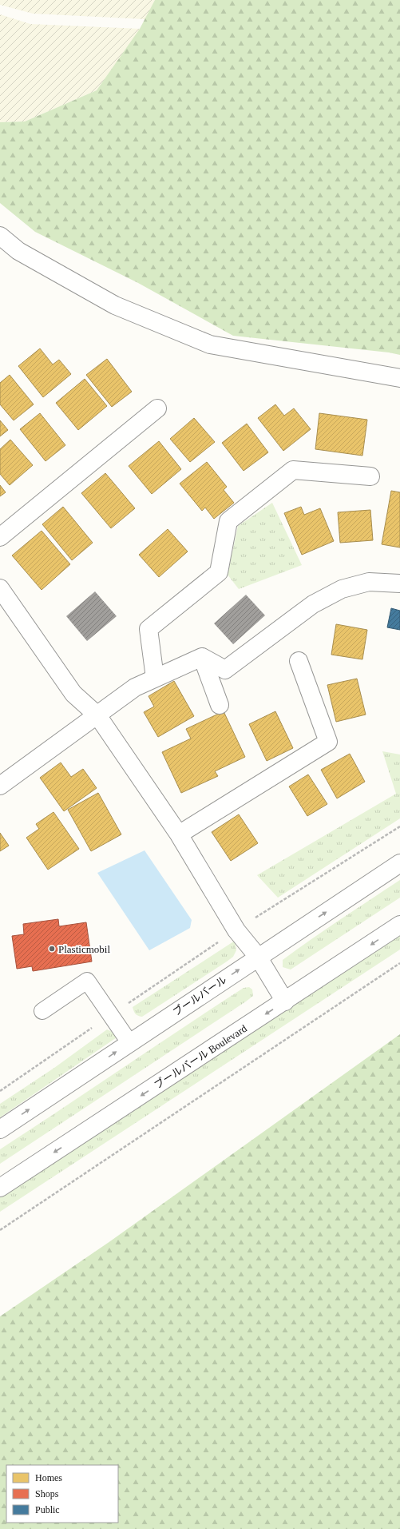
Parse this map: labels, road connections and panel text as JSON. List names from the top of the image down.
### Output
{
  "streets": {
    "street": ["ブールバール", "ブールバール Boulevard"]
  },
  "one_way": ["ブールバール", "ブールバール Boulevard"],
  "places": ["Plasticmobil"],
  "legend": ["Homes", "Shops", "Public"]
}
